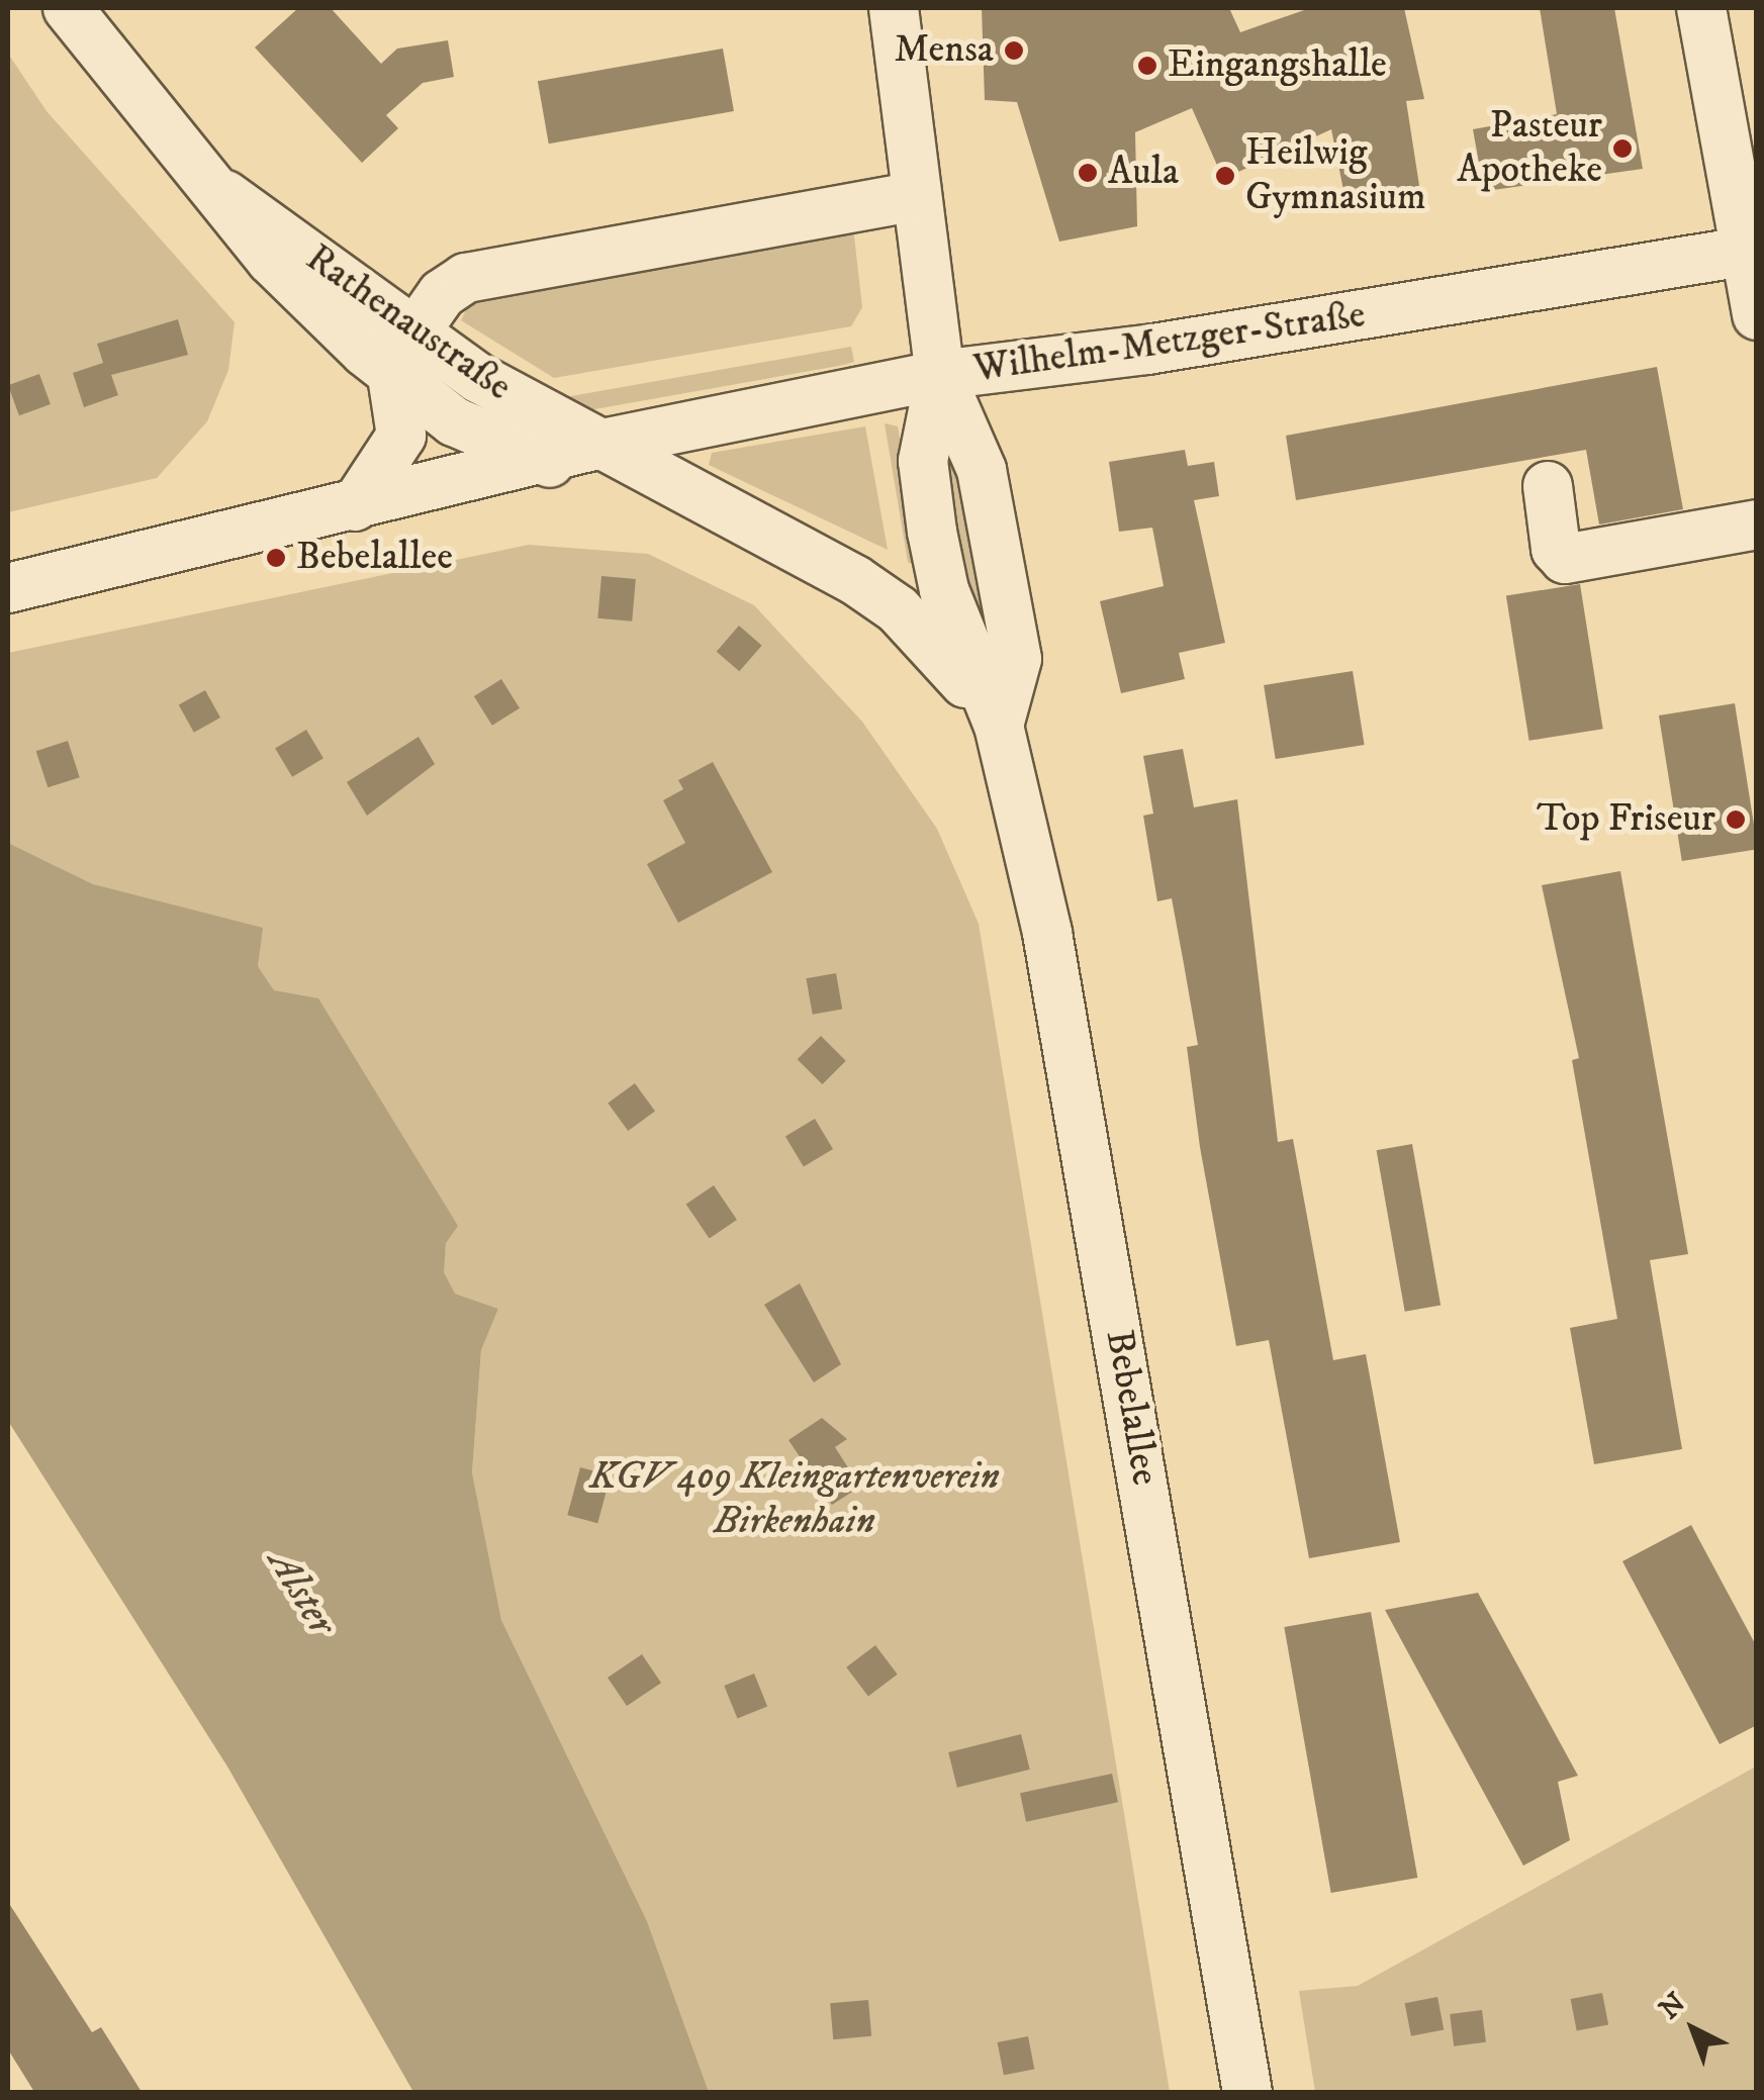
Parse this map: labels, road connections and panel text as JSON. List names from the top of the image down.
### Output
{
  "streets": {
    "street": ["Rathenaustraße", "Wilhelm-Metzger-Straße", "Bebelallee"]
  },
  "crossings": [
    ["Rathenaustraße", "Wilhelm-Metzger-Straße"],
    ["Wilhelm-Metzger-Straße", "Bebelallee"]
  ],
  "water": ["Alster"],
  "parks": ["KGV 409 Kleingartenverein Birkenhain"],
  "places": [
    "Mensa",
    "Eingangshalle",
    "Pasteur Apotheke",
    "Aula",
    "Heilwig Gymnasium",
    "Bebelallee",
    "Top Friseur"
  ],
  "north": "top left"
}
